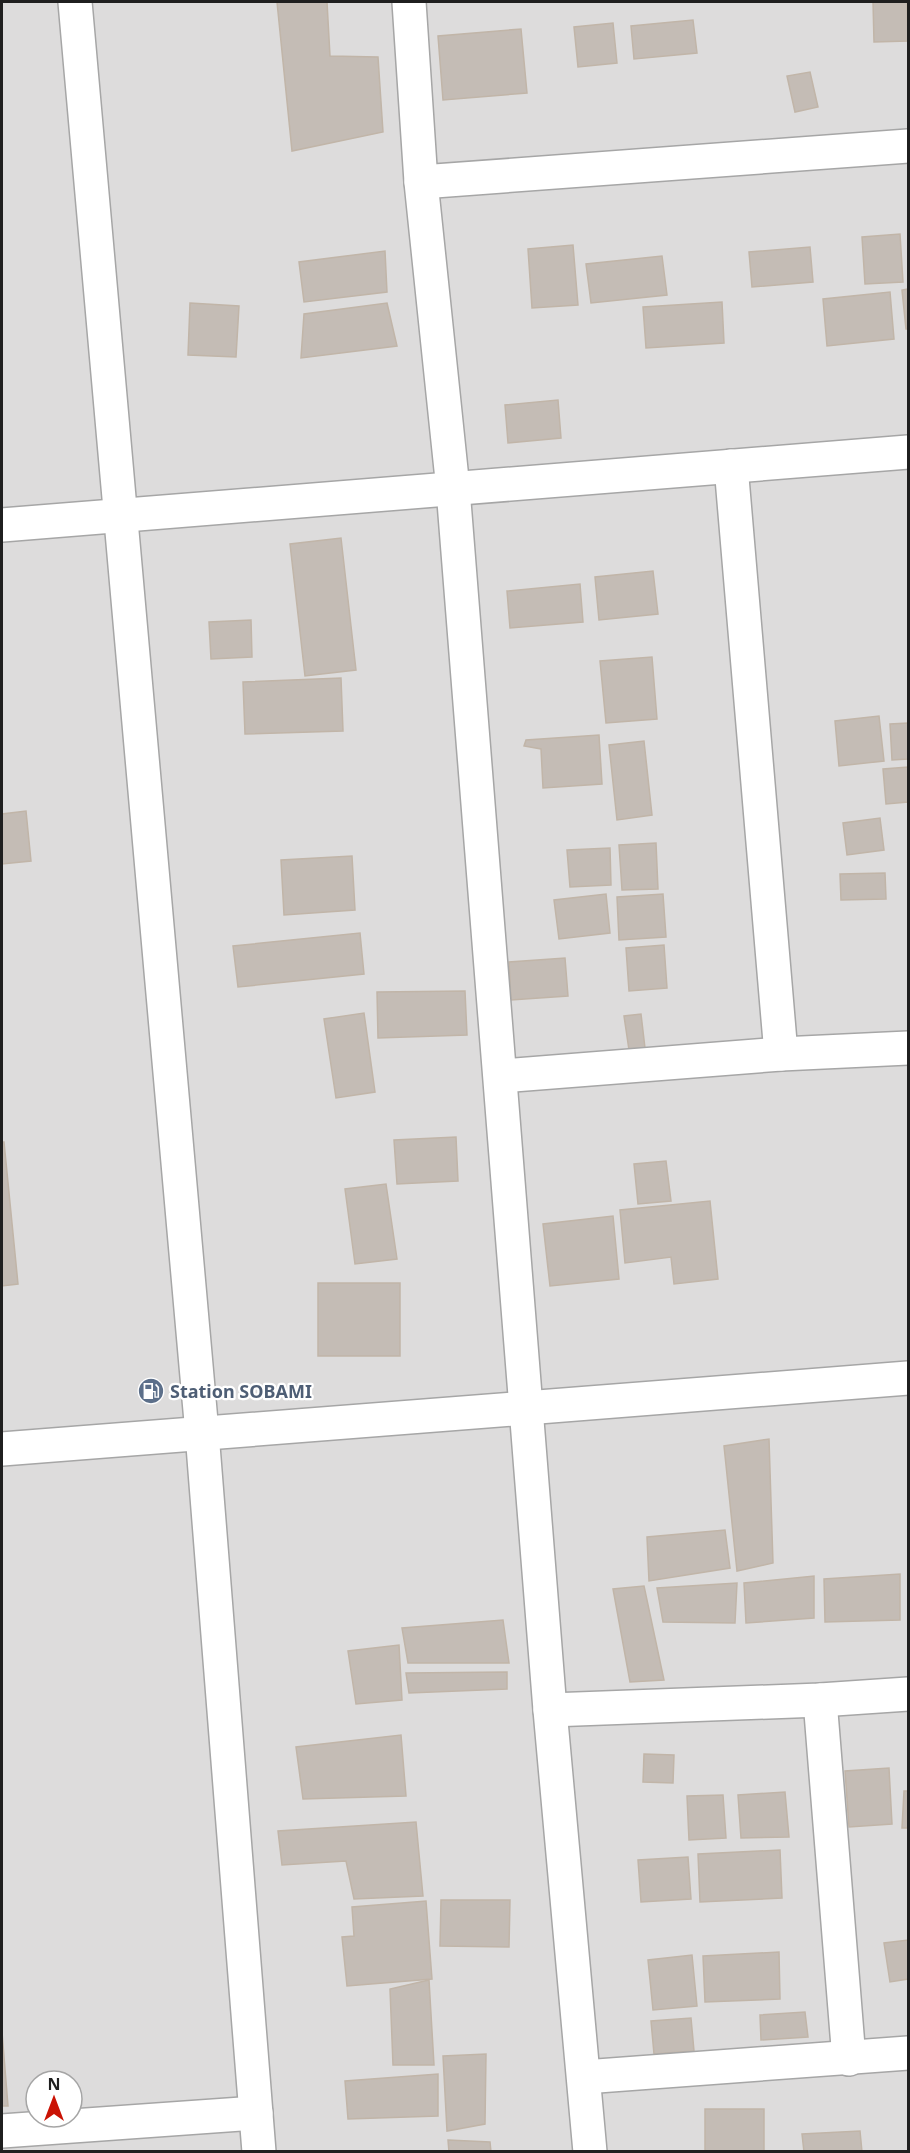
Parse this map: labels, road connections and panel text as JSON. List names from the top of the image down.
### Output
{
  "places": {
    "fuel station": ["Station SOBAMI"]
  },
  "north": "top"
}
